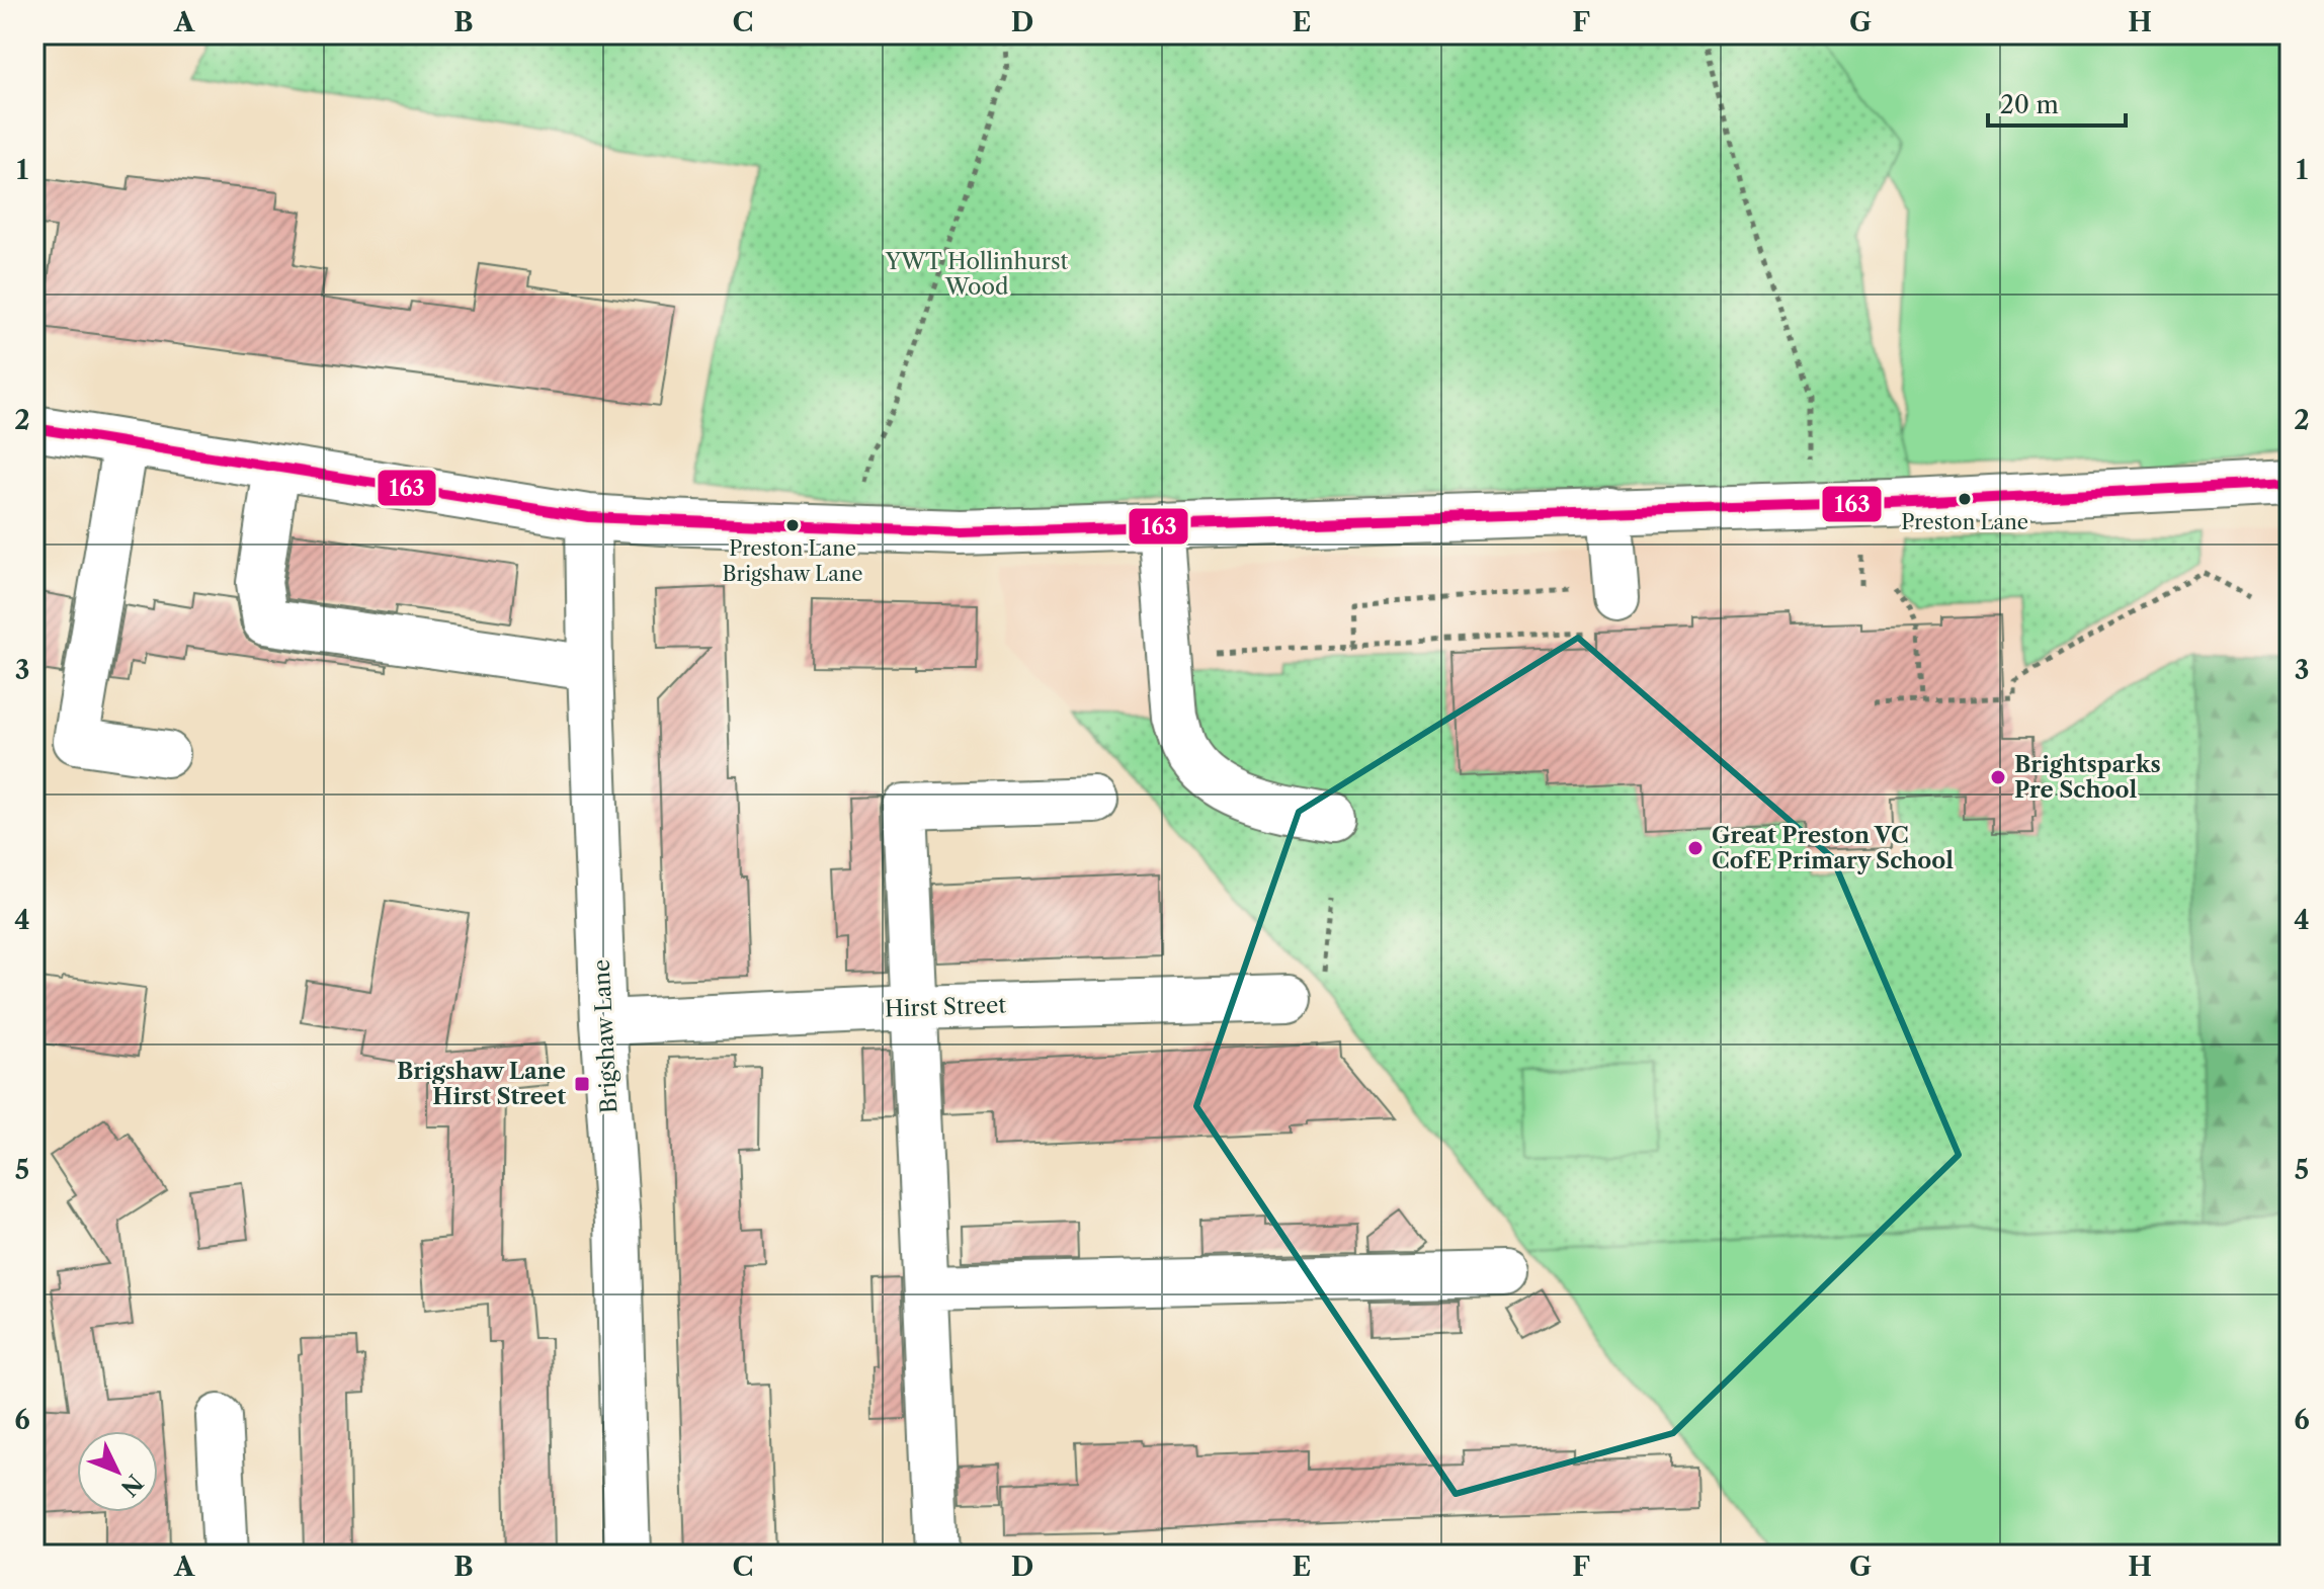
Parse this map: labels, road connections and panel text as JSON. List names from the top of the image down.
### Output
{
  "streets": {
    "street": ["Hirst Street", "Brigshaw Lane"]
  },
  "crossings": [
    ["Hirst Street", "Brigshaw Lane"]
  ],
  "parks": ["YWT Hollinhurst Wood"],
  "places": {
    "other": [
      "Preston Lane",
      "Preston Lane Brigshaw Lane",
      "Brightsparks Pre School",
      "Great Preston VC CofE Primary School"
    ],
    "transit": ["Brigshaw Lane Hirst Street"]
  },
  "lines": ["transit line 163"],
  "scale_bar": "20 m",
  "north": "bottom right",
  "grid": {
    "columns": [
      "A",
      "B",
      "C",
      "D",
      "E",
      "F",
      "G",
      "H"
    ],
    "rows": [
      "1",
      "2",
      "3",
      "4",
      "5",
      "6"
    ]
  }
}
